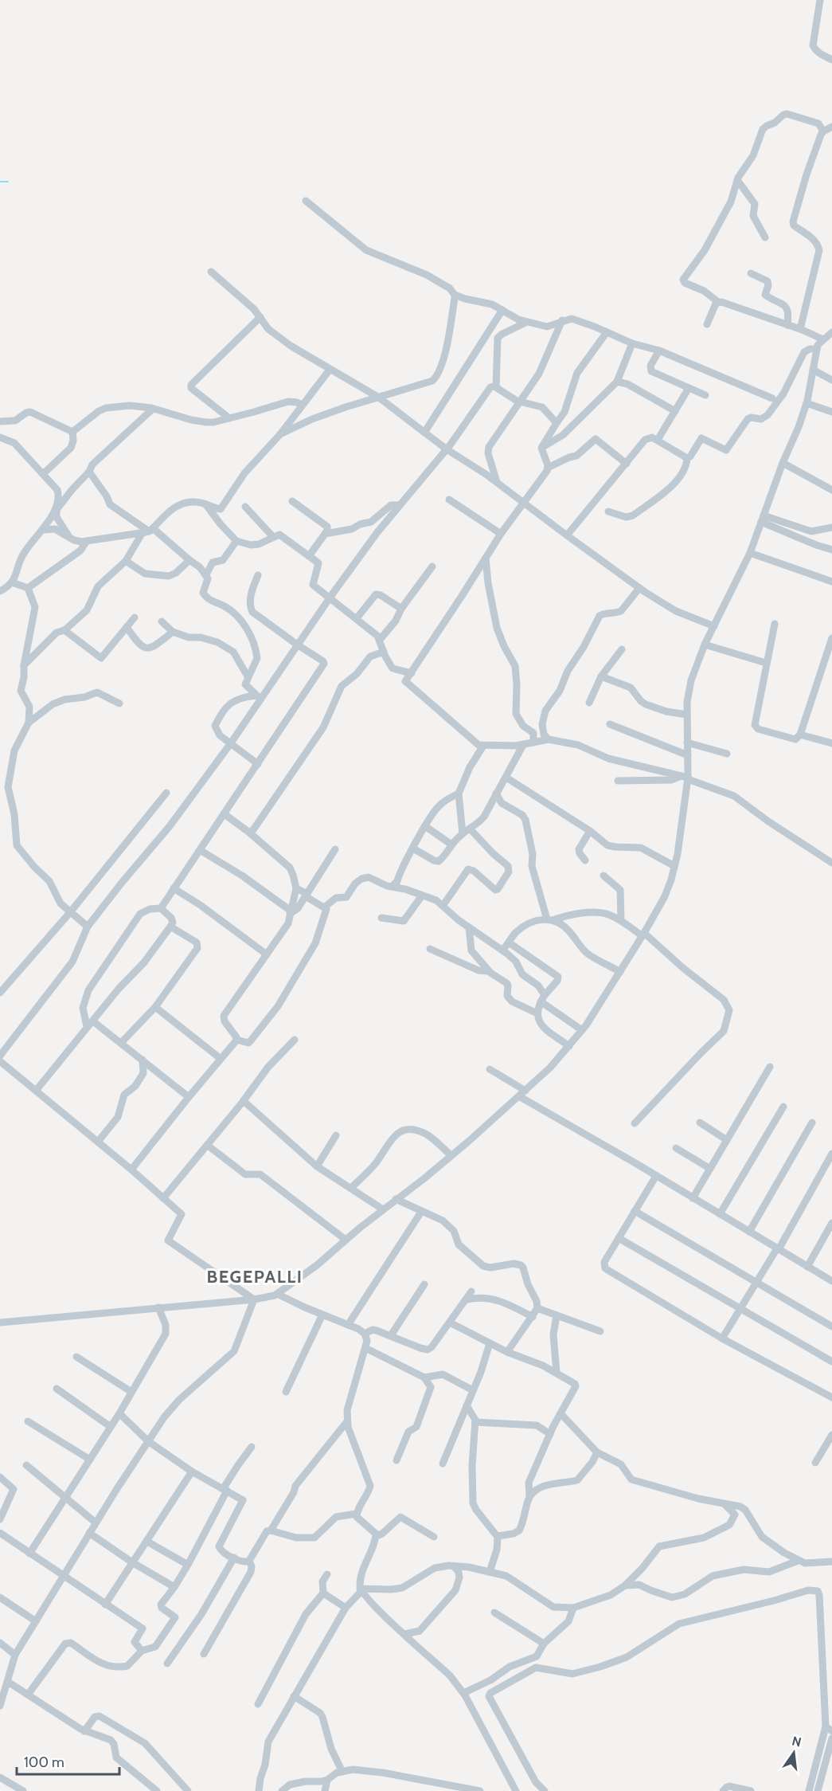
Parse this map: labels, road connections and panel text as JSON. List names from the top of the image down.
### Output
{
  "districts": ["BEGEPALLI"],
  "scale_bar": "100 m",
  "north": "top"
}
